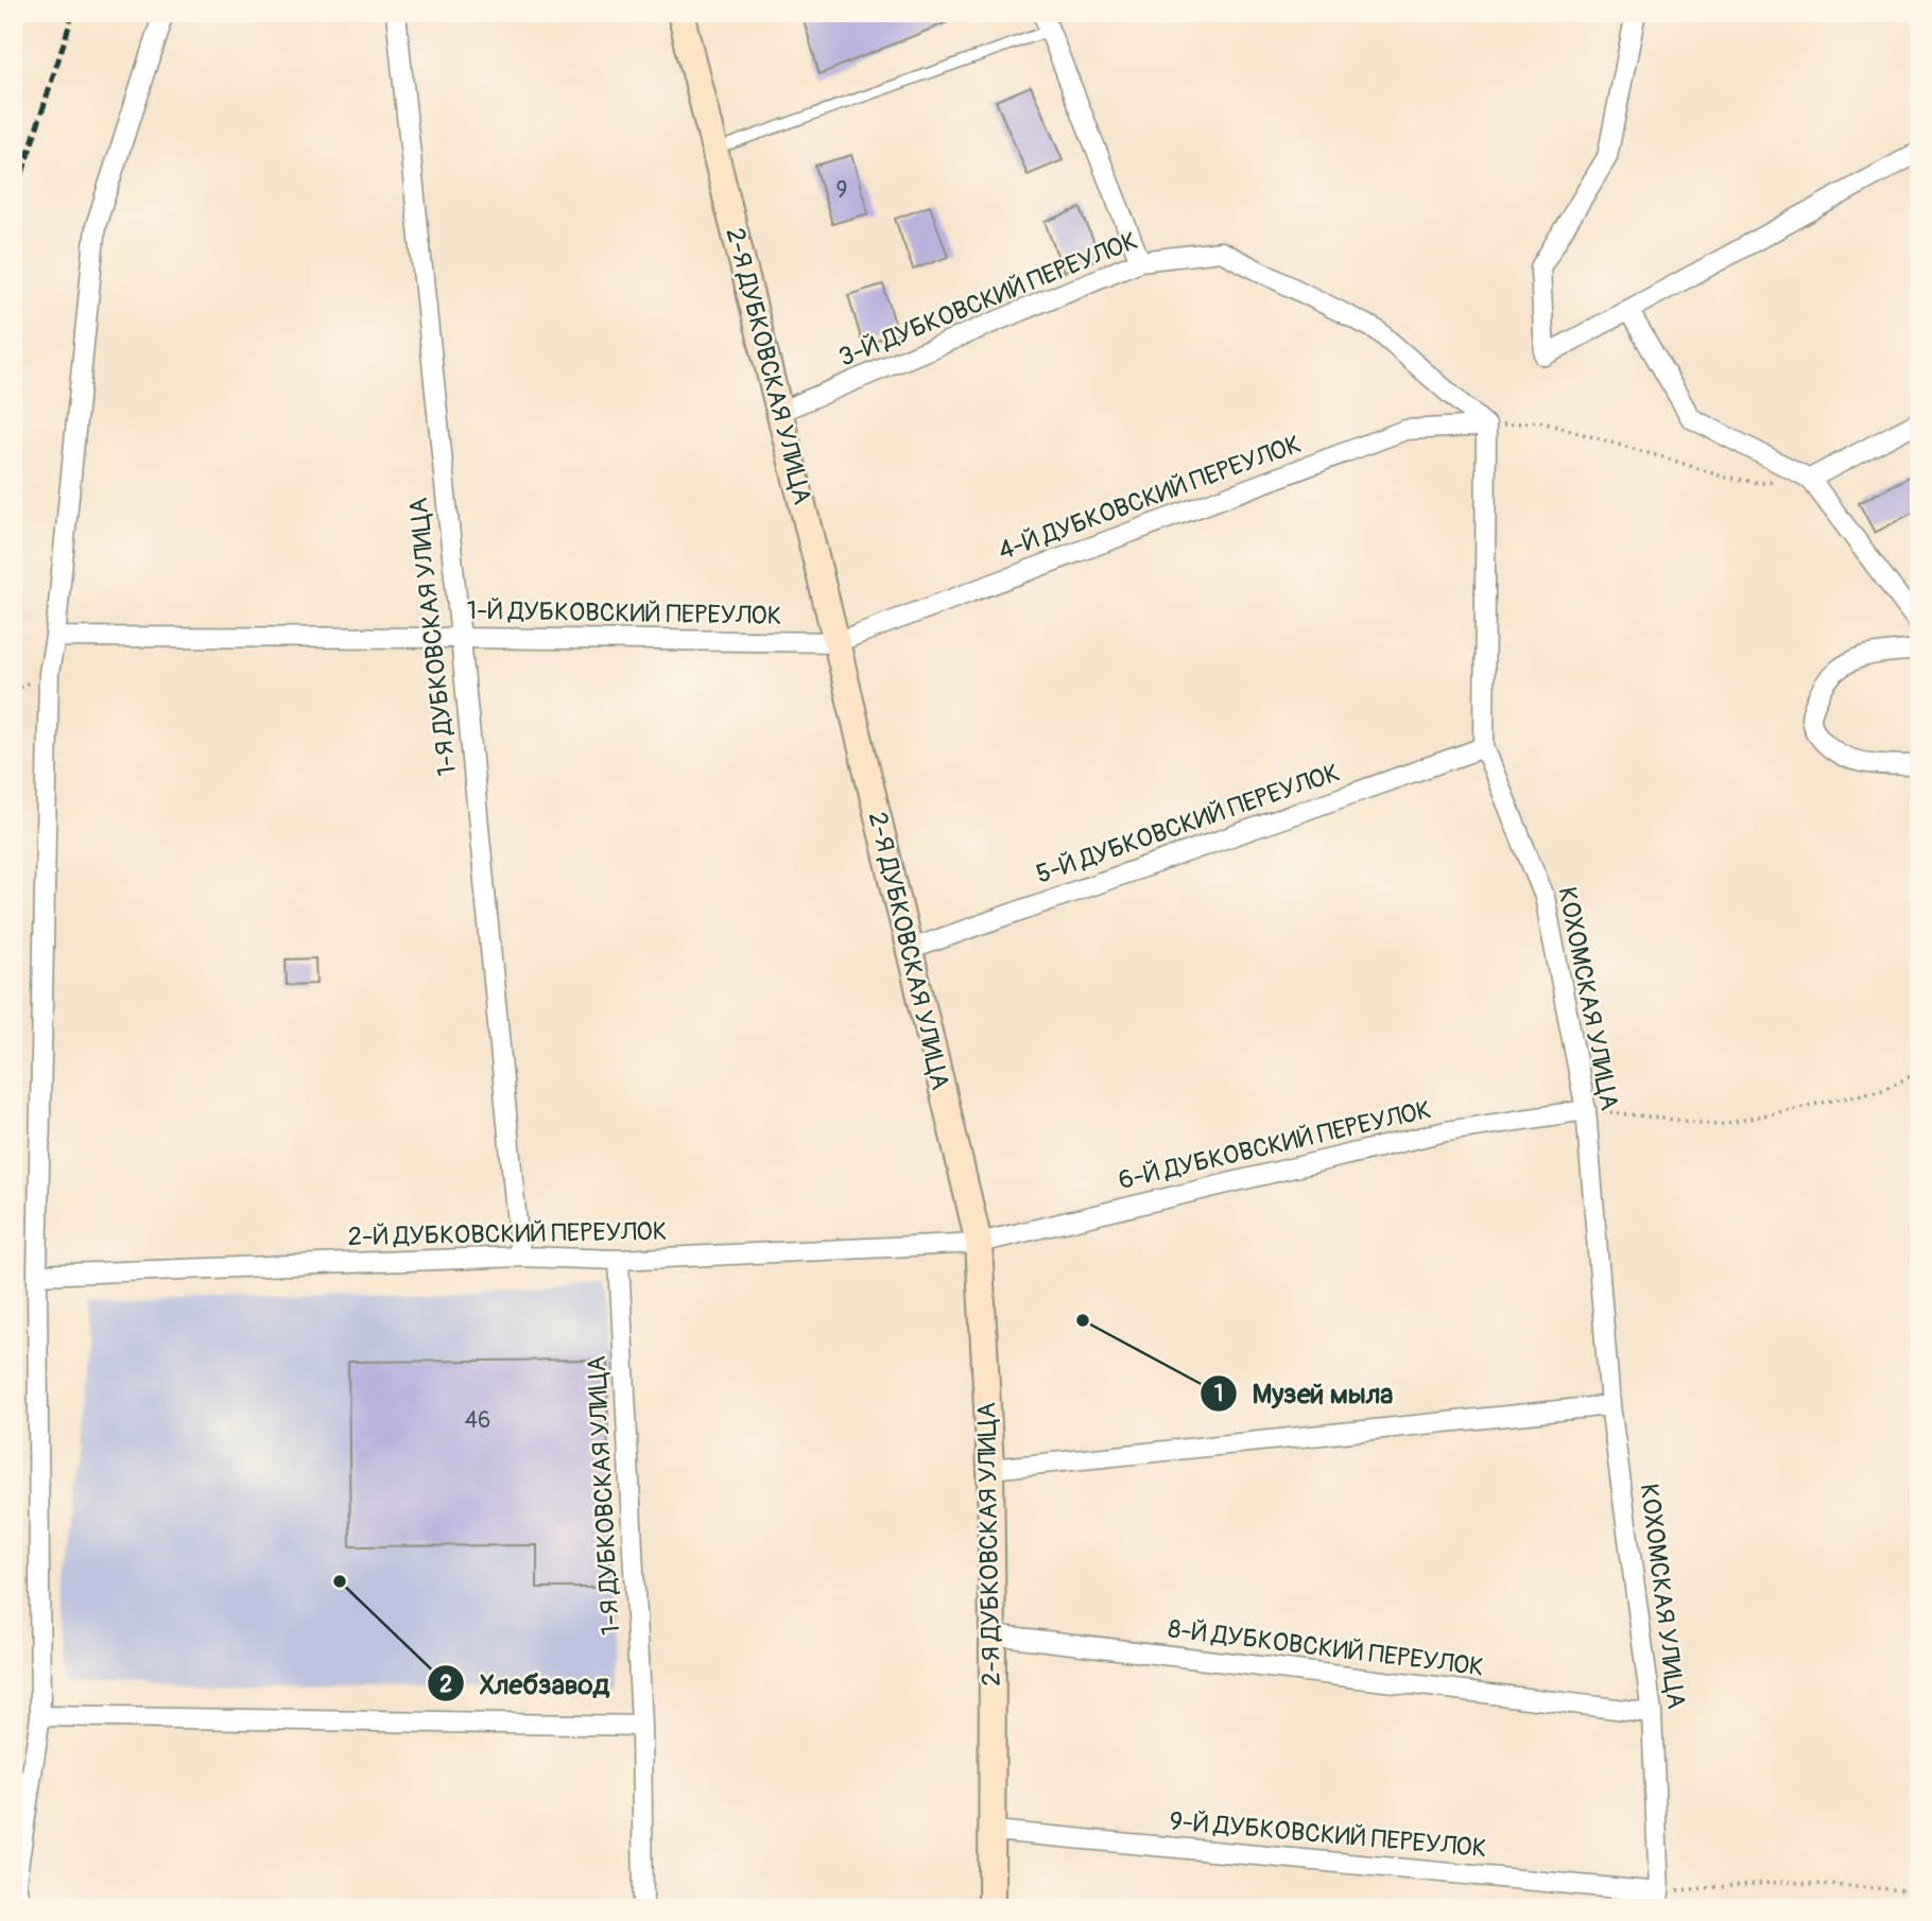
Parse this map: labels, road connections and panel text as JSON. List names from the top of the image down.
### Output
{
  "streets": {
    "main road": ["2-Я ДУБКОВСКАЯ УЛИЦА"],
    "street": [
      "3-Й ДУБКОВСКИЙ ПЕРЕУЛОК",
      "4-Й ДУБКОВСКИЙ ПЕРЕУЛОК",
      "1-Й ДУБКОВСКИЙ ПЕРЕУЛОК",
      "1-Я ДУБКОВСКАЯ УЛИЦА",
      "5-Й ДУБКОВСКИЙ ПЕРЕУЛОК",
      "КОХОМСКАЯ УЛИЦА",
      "6-Й ДУБКОВСКИЙ ПЕРЕУЛОК",
      "2-Й ДУБКОВСКИЙ ПЕРЕУЛОК",
      "8-Й ДУБКОВСКИЙ ПЕРЕУЛОК",
      "9-Й ДУБКОВСКИЙ ПЕРЕУЛОК"
    ]
  },
  "crossings": [
    ["3-Й ДУБКОВСКИЙ ПЕРЕУЛОК", "2-Я ДУБКОВСКАЯ УЛИЦА"],
    ["3-Й ДУБКОВСКИЙ ПЕРЕУЛОК", "4-Й ДУБКОВСКИЙ ПЕРЕУЛОК"],
    ["3-Й ДУБКОВСКИЙ ПЕРЕУЛОК", "КОХОМСКАЯ УЛИЦА"],
    ["2-Я ДУБКОВСКАЯ УЛИЦА", "4-Й ДУБКОВСКИЙ ПЕРЕУЛОК"],
    ["2-Я ДУБКОВСКАЯ УЛИЦА", "1-Й ДУБКОВСКИЙ ПЕРЕУЛОК"],
    ["2-Я ДУБКОВСКАЯ УЛИЦА", "5-Й ДУБКОВСКИЙ ПЕРЕУЛОК"],
    ["2-Я ДУБКОВСКАЯ УЛИЦА", "6-Й ДУБКОВСКИЙ ПЕРЕУЛОК"],
    ["2-Я ДУБКОВСКАЯ УЛИЦА", "2-Й ДУБКОВСКИЙ ПЕРЕУЛОК"],
    ["2-Я ДУБКОВСКАЯ УЛИЦА", "8-Й ДУБКОВСКИЙ ПЕРЕУЛОК"],
    ["2-Я ДУБКОВСКАЯ УЛИЦА", "9-Й ДУБКОВСКИЙ ПЕРЕУЛОК"],
    ["4-Й ДУБКОВСКИЙ ПЕРЕУЛОК", "1-Й ДУБКОВСКИЙ ПЕРЕУЛОК"],
    ["4-Й ДУБКОВСКИЙ ПЕРЕУЛОК", "КОХОМСКАЯ УЛИЦА"],
    ["1-Й ДУБКОВСКИЙ ПЕРЕУЛОК", "1-Я ДУБКОВСКАЯ УЛИЦА"],
    ["1-Я ДУБКОВСКАЯ УЛИЦА", "2-Й ДУБКОВСКИЙ ПЕРЕУЛОК"],
    ["5-Й ДУБКОВСКИЙ ПЕРЕУЛОК", "КОХОМСКАЯ УЛИЦА"],
    ["КОХОМСКАЯ УЛИЦА", "6-Й ДУБКОВСКИЙ ПЕРЕУЛОК"],
    ["КОХОМСКАЯ УЛИЦА", "8-Й ДУБКОВСКИЙ ПЕРЕУЛОК"],
    ["КОХОМСКАЯ УЛИЦА", "9-Й ДУБКОВСКИЙ ПЕРЕУЛОК"],
    ["6-Й ДУБКОВСКИЙ ПЕРЕУЛОК", "2-Й ДУБКОВСКИЙ ПЕРЕУЛОК"]
  ],
  "places": ["Музей мыла", "Хлебзавод"],
  "house_numbers": ["9", "46"]
}
